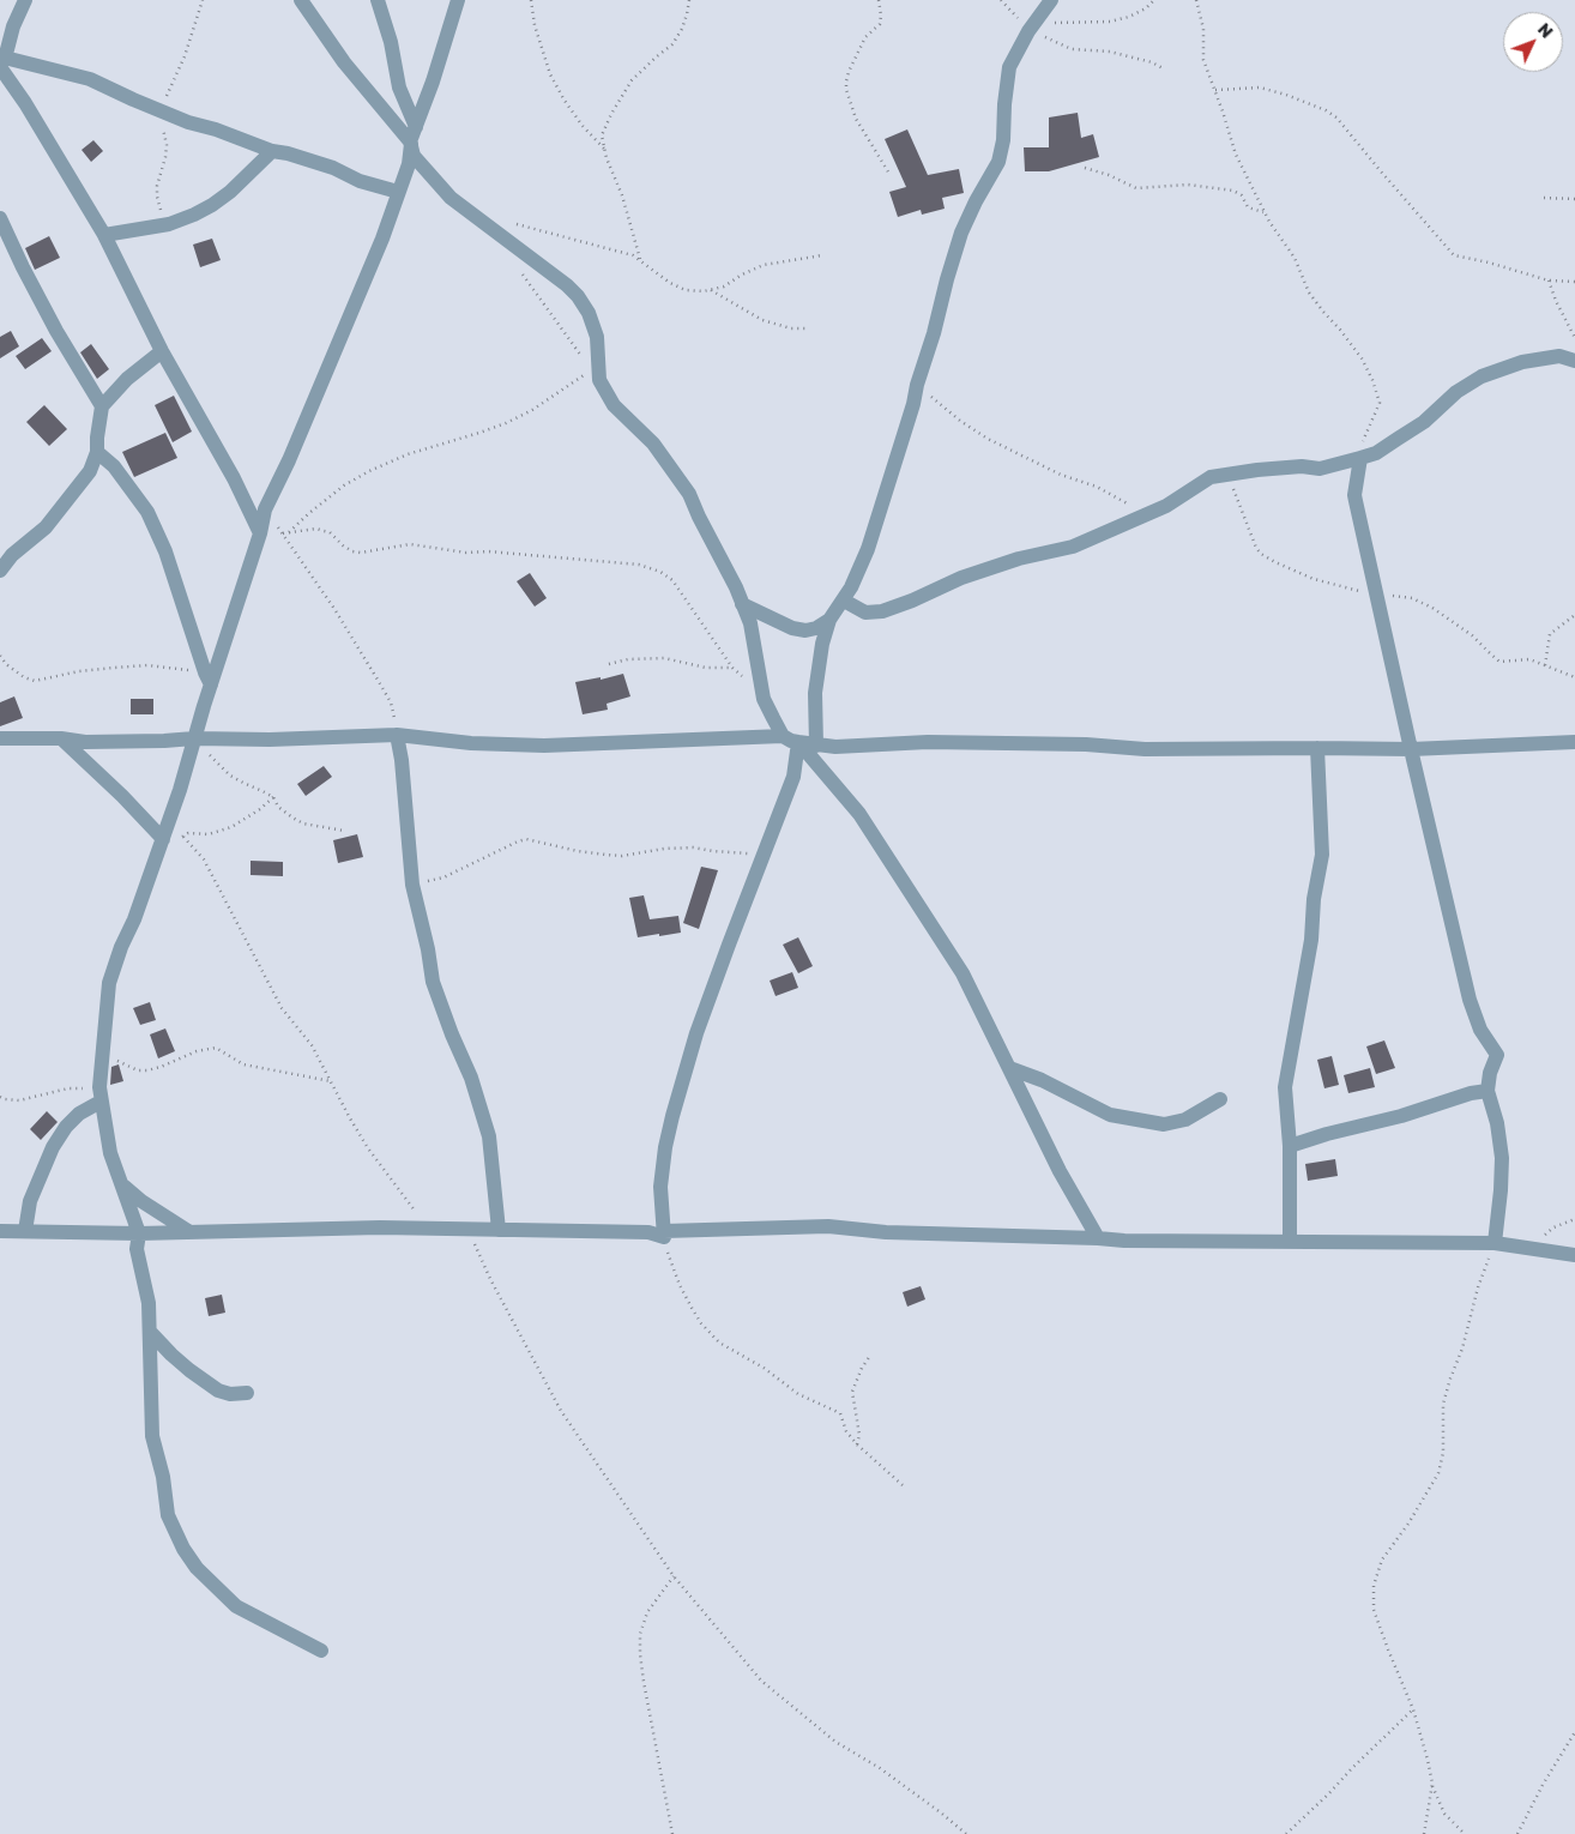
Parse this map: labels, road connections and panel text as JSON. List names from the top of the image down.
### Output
{
  "north": "top right"
}
